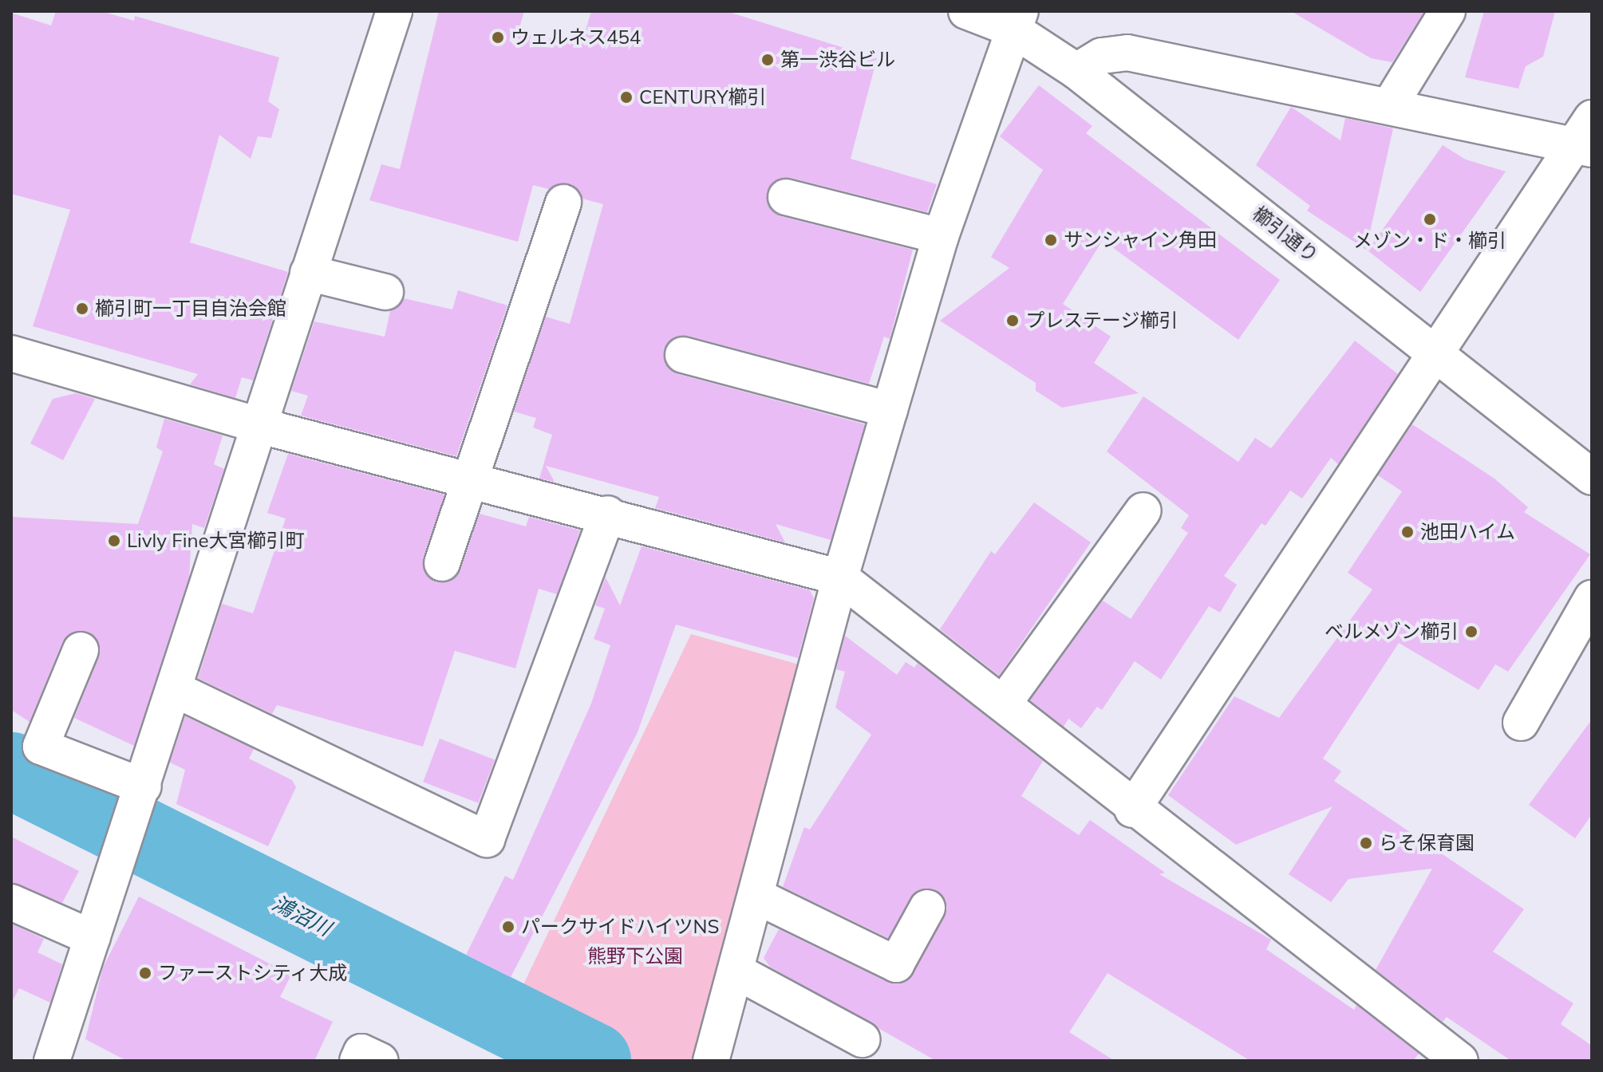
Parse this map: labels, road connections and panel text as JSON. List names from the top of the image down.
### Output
{
  "streets": {
    "street": ["櫛引通り"]
  },
  "water": ["鴻沼川"],
  "parks": ["熊野下公園"],
  "places": [
    "ウェルネス454",
    "第一渋谷ビル",
    "CENTURY櫛引",
    "メゾン・ド・櫛引",
    "サンシャイン角田",
    "櫛引町一丁目自治会館",
    "プレステージ櫛引",
    "池田ハイム",
    "Livly Fine大宮櫛引町",
    "ベルメゾン櫛引",
    "らそ保育園",
    "パークサイドハイツNS",
    "ファーストシティ大成"
  ]
}
